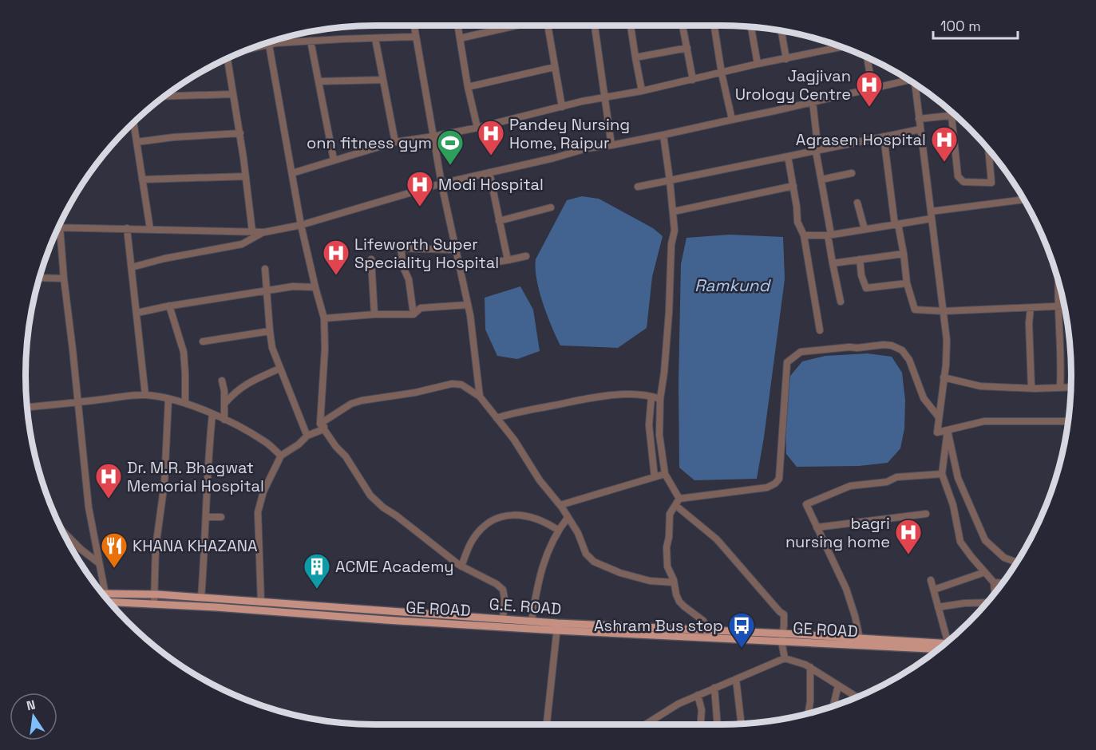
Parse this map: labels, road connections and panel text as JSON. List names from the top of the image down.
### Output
{
  "streets": {
    "main road": ["G.E. ROAD", "GE ROAD"]
  },
  "crossings": [
    ["G.E. ROAD", "GE ROAD"]
  ],
  "water": ["Ramkund"],
  "places": {
    "hospital": [
      "Jagjivan Urology Centre",
      "Pandey Nursing Home, Raipur",
      "Agrasen Hospital",
      "Modi Hospital",
      "Lifeworth Super Speciality Hospital",
      "Dr. M.R. Bhagwat Memorial Hospital",
      "bagri nursing home"
    ],
    "sports": ["onn fitness gym"],
    "restaurant": ["KHANA KHAZANA"],
    "building": ["ACME Academy"],
    "bus stop": ["Ashram Bus stop"]
  },
  "scale_bar": "100 m",
  "north": "top"
}
